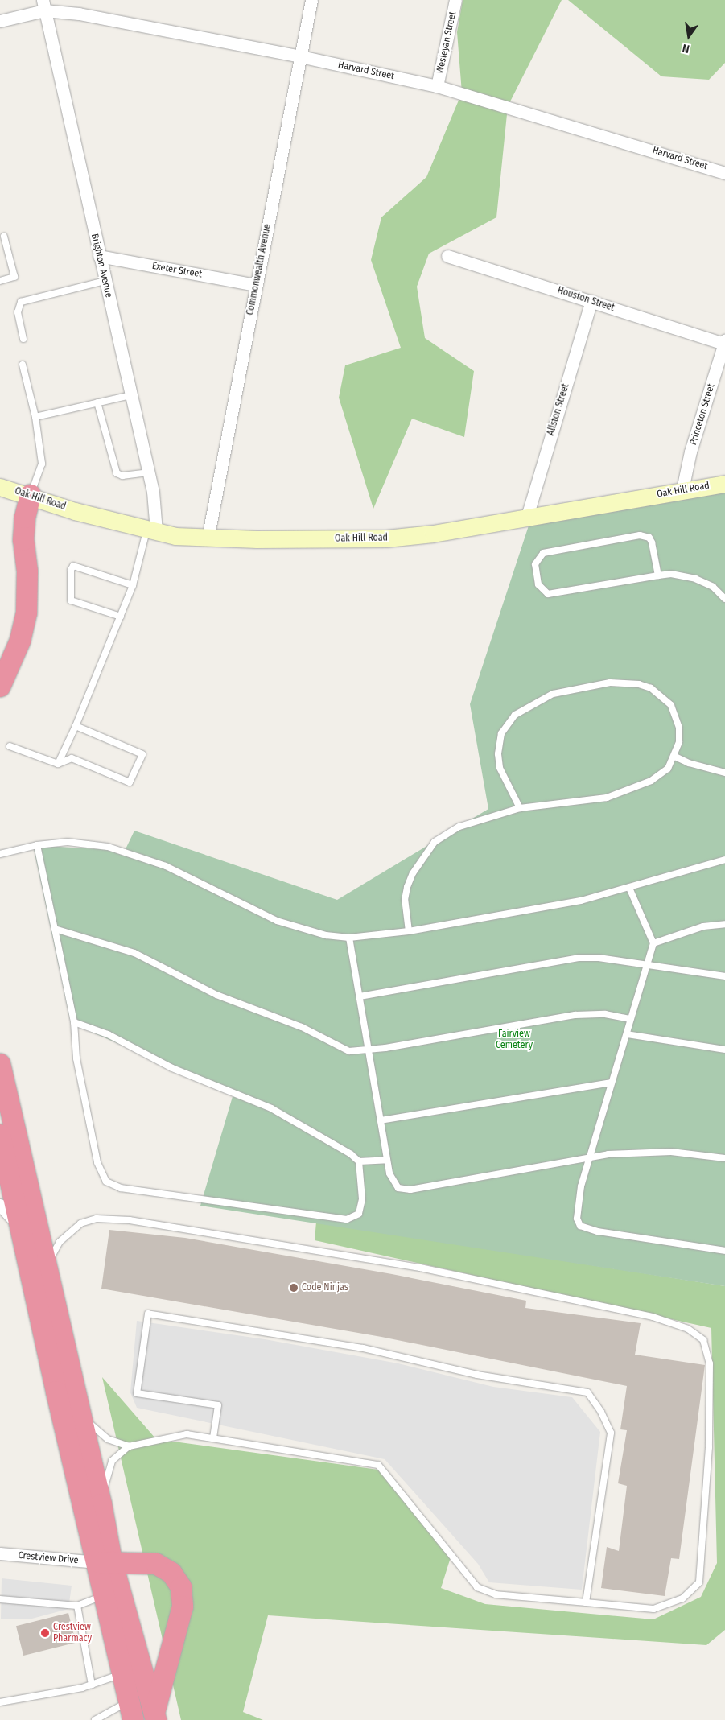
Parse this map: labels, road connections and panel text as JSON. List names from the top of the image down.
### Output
{
  "streets": {
    "street": [
      "Wesleyan Street",
      "Harvard Street",
      "Brighton Avenue",
      "Commonwealth Avenue",
      "Exeter Street",
      "Houston Street",
      "Allston Street",
      "Princeton Street",
      "Oak Hill Road",
      "Crestview Drive"
    ]
  },
  "crossings": [
    ["Wesleyan Street", "Harvard Street"],
    ["Harvard Street", "Brighton Avenue"],
    ["Harvard Street", "Commonwealth Avenue"],
    ["Brighton Avenue", "Exeter Street"],
    ["Brighton Avenue", "Oak Hill Road"],
    ["Commonwealth Avenue", "Exeter Street"],
    ["Commonwealth Avenue", "Oak Hill Road"],
    ["Houston Street", "Allston Street"],
    ["Houston Street", "Princeton Street"],
    ["Allston Street", "Oak Hill Road"],
    ["Princeton Street", "Oak Hill Road"]
  ],
  "parks": ["Fairview Cemetery"],
  "places": ["Code Ninjas", "Crestview Pharmacy"],
  "north": "bottom"
}
